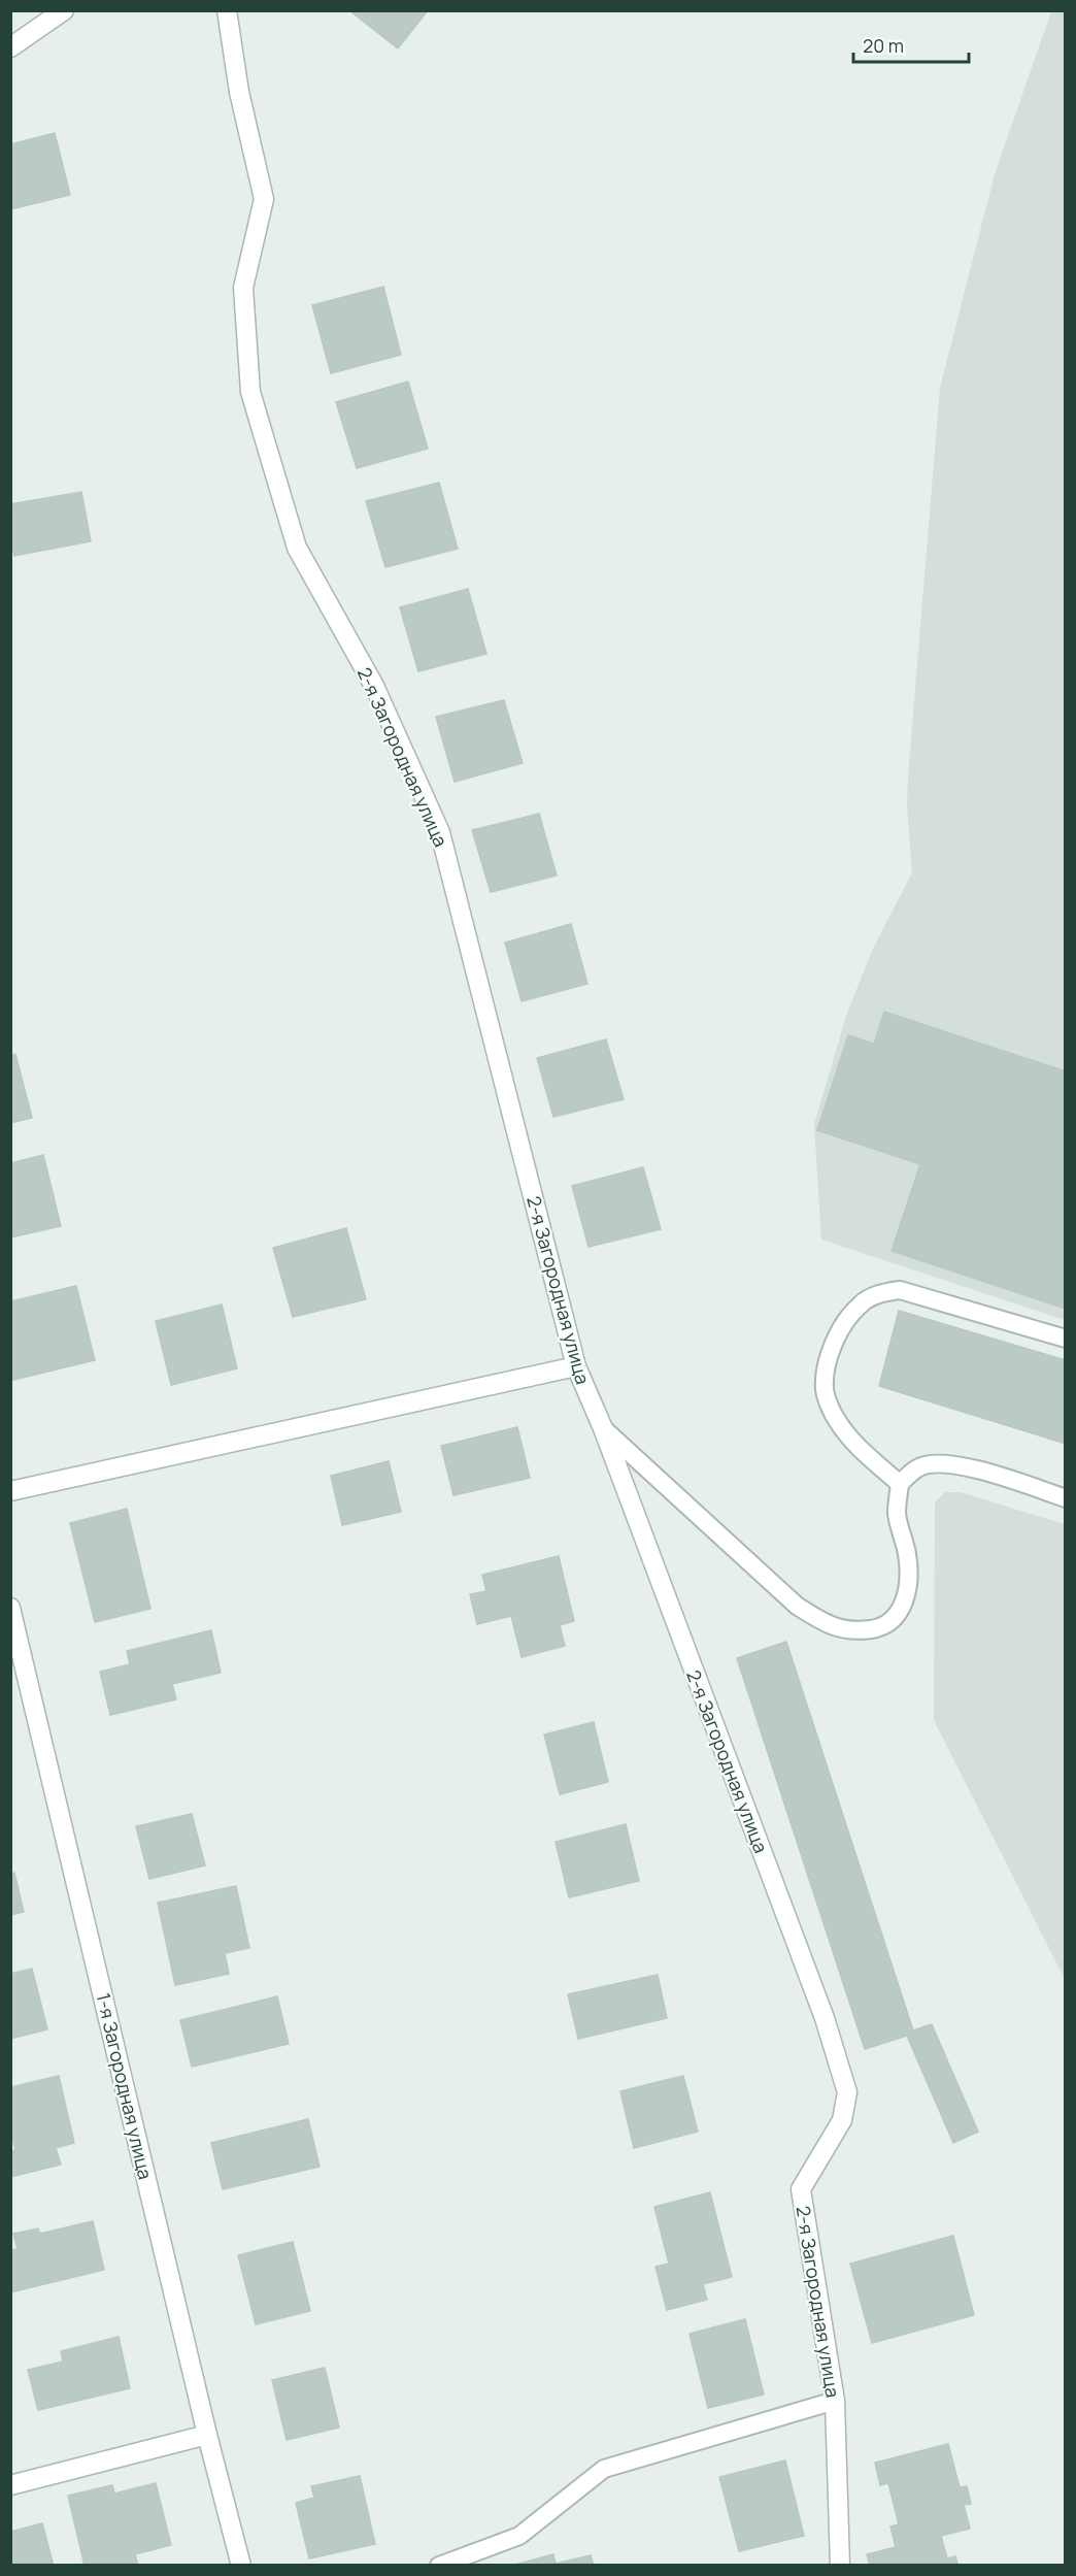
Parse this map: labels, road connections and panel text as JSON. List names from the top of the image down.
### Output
{
  "streets": {
    "street": ["2-я Загородная улица", "1-я Загородная улица"]
  },
  "scale_bar": "20 m"
}
